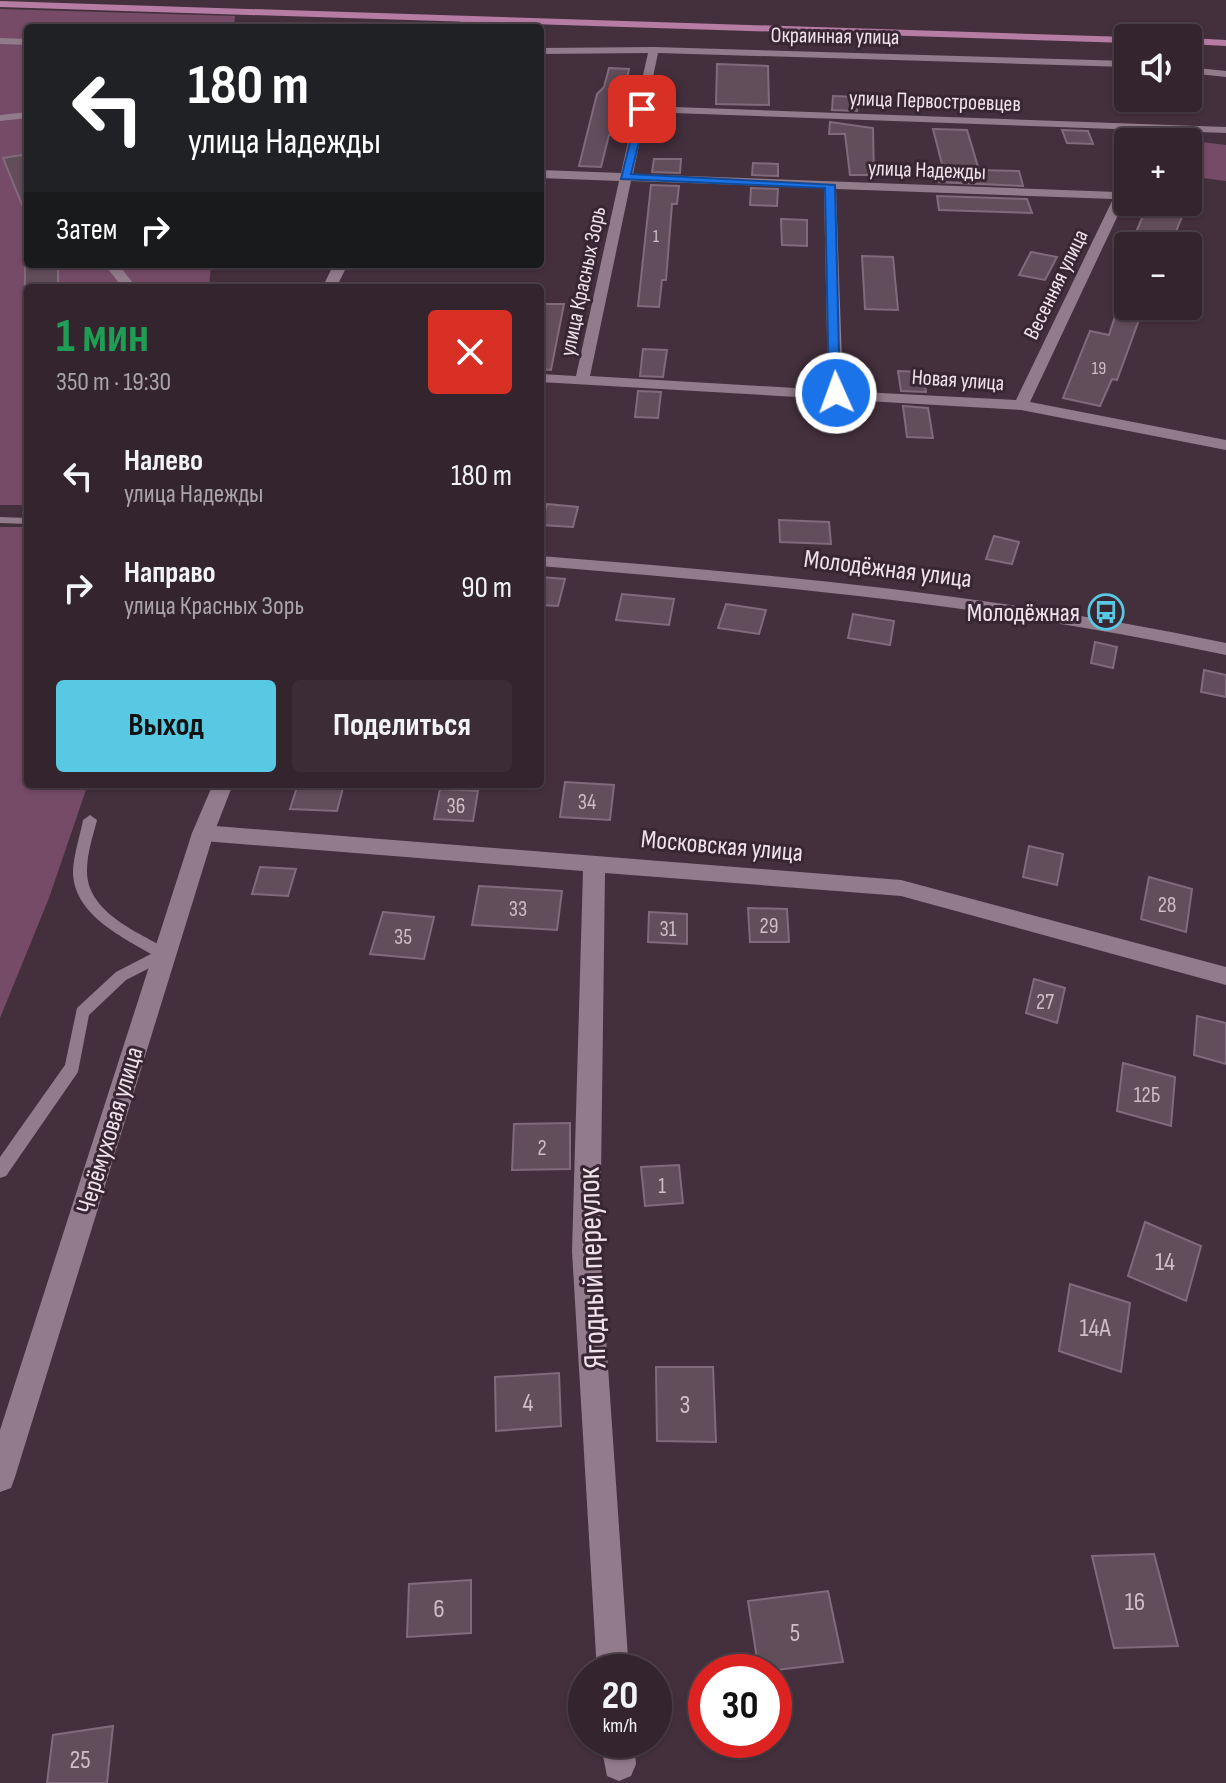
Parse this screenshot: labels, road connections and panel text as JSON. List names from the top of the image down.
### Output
{
  "streets": {
    "street": [
      "Окраинная улица",
      "улица Первостроевцев",
      "улица Надежды",
      "улица Красных Зорь",
      "Весенняя улица",
      "Новая улица",
      "Молодёжная улица",
      "Московская улица",
      "Черёмуховая улица",
      "Ягодный переулок"
    ]
  },
  "crossings": [
    ["Окраинная улица", "улица Красных Зорь"],
    ["улица Первостроевцев", "улица Красных Зорь"],
    ["улица Надежды", "улица Красных Зорь"],
    ["улица Красных Зорь", "Новая улица"],
    ["Весенняя улица", "Новая улица"],
    ["Московская улица", "Черёмуховая улица"],
    ["Московская улица", "Ягодный переулок"]
  ],
  "places": {
    "bus stop": ["Молодёжная"]
  },
  "house_numbers": [
    "1",
    "19",
    "34",
    "36",
    "28",
    "33",
    "29",
    "31",
    "35",
    "27",
    "12Б",
    "2",
    "1",
    "14",
    "14А",
    "4",
    "3",
    "16",
    "6",
    "5",
    "25"
  ],
  "page": {
    "map_buttons": ["+", "−"],
    "turn": ["180 m", "улица Надежды"],
    "then": "Затем",
    "heading": ["1 мин", "350 m · 19:30"],
    "list": [
      {
        "name": "Налево",
        "note": "улица Надежды",
        "value": "180 m"
      },
      {
        "name": "Направо",
        "note": "улица Красных Зорь",
        "value": "90 m"
      }
    ],
    "buttons": ["Выход", "Поделиться"],
    "speed": "20 km/h",
    "limit": "30"
  }
}
